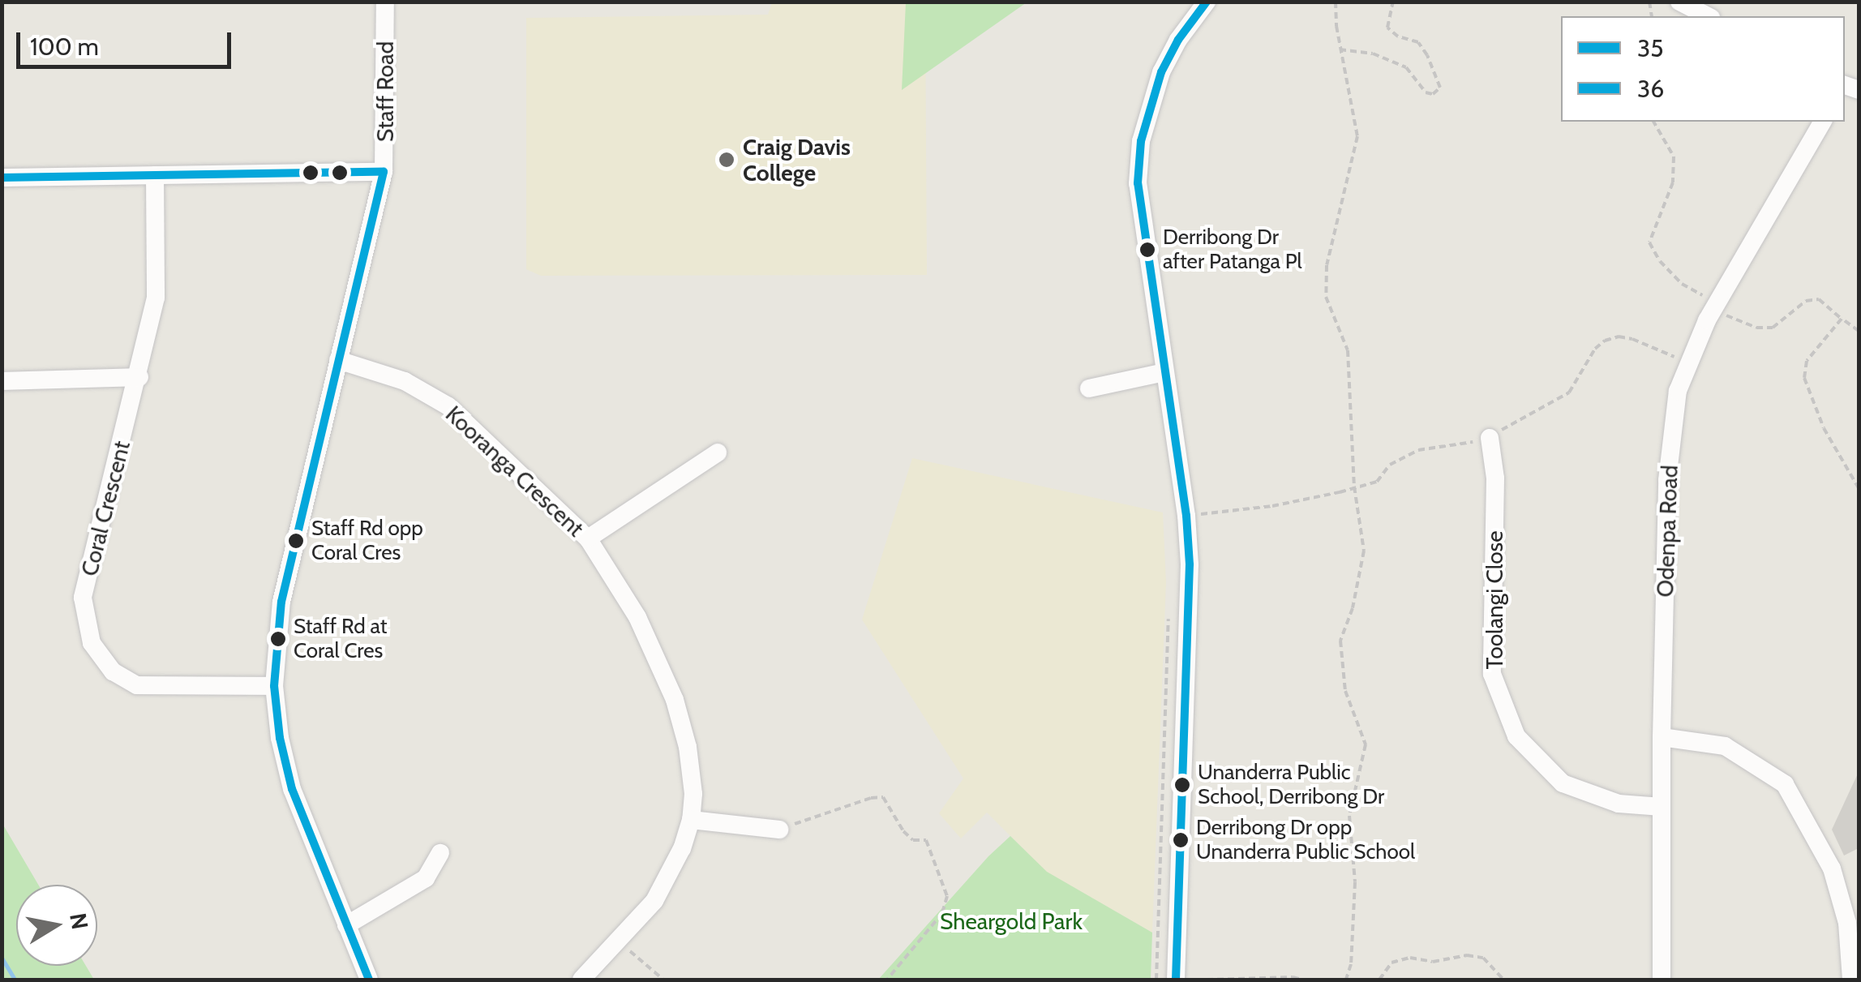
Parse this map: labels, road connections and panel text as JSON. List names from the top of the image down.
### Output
{
  "streets": {
    "street": [
      "Staff Road",
      "Kooranga Crescent",
      "Coral Crescent",
      "Odenpa Road",
      "Toolangi Close"
    ]
  },
  "crossings": [
    ["Staff Road", "Kooranga Crescent"],
    ["Staff Road", "Coral Crescent"],
    ["Odenpa Road", "Toolangi Close"]
  ],
  "parks": ["Sheargold Park"],
  "places": [
    "Craig Davis College",
    "Derribong Dr after Patanga Pl",
    "Staff Rd opp Coral Cres",
    "Staff Rd at Coral Cres",
    "Unanderra Public School, Derribong Dr",
    "Derribong Dr opp Unanderra Public School"
  ],
  "lines": ["transit line 36", "transit line 35"],
  "legend": ["35", "36"],
  "scale_bar": "100 m",
  "north": "right"
}
